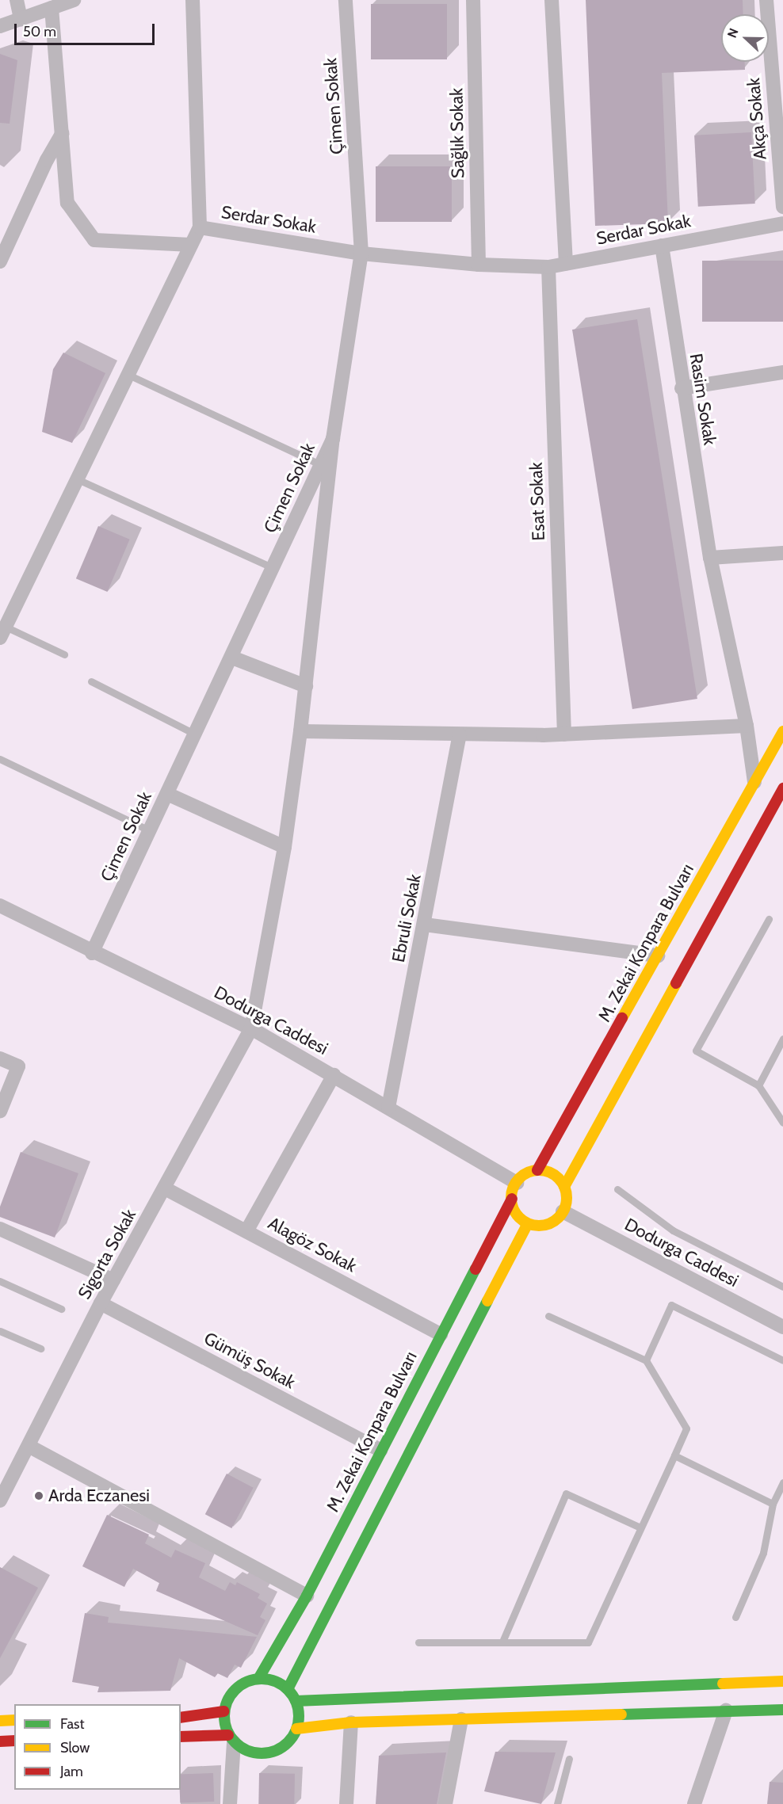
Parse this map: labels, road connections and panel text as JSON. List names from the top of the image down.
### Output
{
  "streets": {
    "main road": ["M. Zekai Konpara Bulvarı"],
    "street": [
      "Çimen Sokak",
      "Akça Sokak",
      "Sağlık Sokak",
      "Serdar Sokak",
      "Rasim Sokak",
      "Esat Sokak",
      "Ebruli Sokak",
      "Dodurga Caddesi",
      "Alagöz Sokak",
      "Sigorta Sokak",
      "Gümüş Sokak"
    ]
  },
  "crossings": [
    ["Çimen Sokak", "Serdar Sokak"],
    ["Çimen Sokak", "Dodurga Caddesi"],
    ["Çimen Sokak", "Sigorta Sokak"],
    ["Sağlık Sokak", "Serdar Sokak"],
    ["Serdar Sokak", "Rasim Sokak"],
    ["Serdar Sokak", "Esat Sokak"],
    ["Rasim Sokak", "M. Zekai Konpara Bulvarı"],
    ["Ebruli Sokak", "Dodurga Caddesi"],
    ["M. Zekai Konpara Bulvarı", "Dodurga Caddesi"],
    ["M. Zekai Konpara Bulvarı", "Alagöz Sokak"],
    ["M. Zekai Konpara Bulvarı", "Gümüş Sokak"],
    ["Dodurga Caddesi", "Sigorta Sokak"],
    ["Alagöz Sokak", "Sigorta Sokak"],
    ["Sigorta Sokak", "Gümüş Sokak"]
  ],
  "places": ["Arda Eczanesi"],
  "legend": ["Fast", "Slow", "Jam"],
  "scale_bar": "50 m",
  "north": "left"
}
